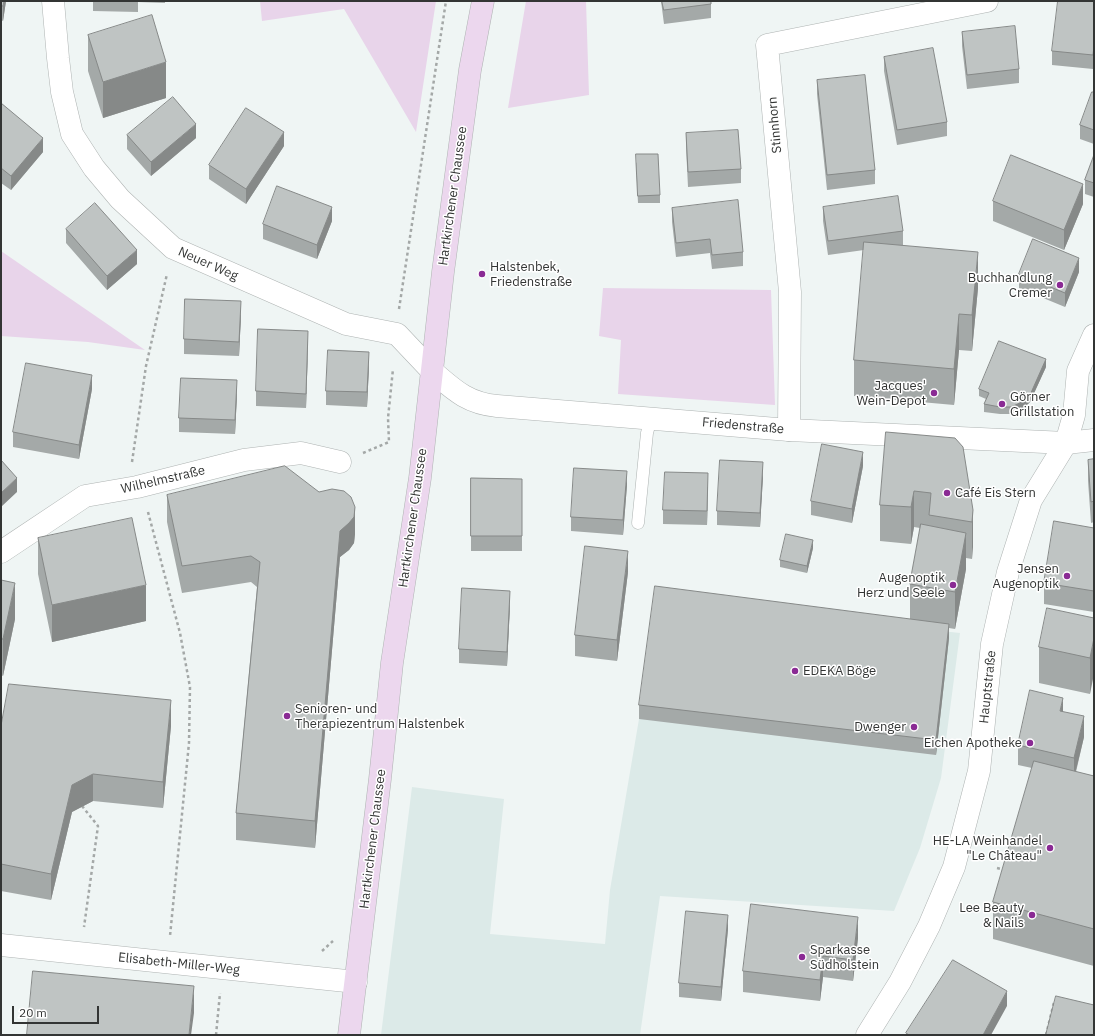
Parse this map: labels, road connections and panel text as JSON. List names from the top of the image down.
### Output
{
  "streets": {
    "main road": ["Hartkirchener Chaussee"],
    "street": [
      "Stinnhorn",
      "Neuer Weg",
      "Friedenstraße",
      "Wilhelmstraße",
      "Hauptstraße",
      "Elisabeth-Miller-Weg"
    ]
  },
  "crossings": [
    ["Stinnhorn", "Friedenstraße"],
    ["Hartkirchener Chaussee", "Friedenstraße"],
    ["Hartkirchener Chaussee", "Elisabeth-Miller-Weg"],
    ["Friedenstraße", "Hauptstraße"]
  ],
  "places": [
    "Halstenbek, Friedenstraße",
    "Buchhandlung Cremer",
    "Jacques' Wein-Depot",
    "Görner Grillstation",
    "Café Eis Stern",
    "Jensen Augenoptik",
    "Augenoptik Herz und Seele",
    "EDEKA Böge",
    "Senioren- und Therapiezentrum Halstenbek",
    "Dwenger",
    "Eichen Apotheke",
    "HE-LA Weinhandel \"Le Château\"",
    "Lee Beauty & Nails",
    "Sparkasse Südholstein"
  ],
  "scale_bar": "20 m"
}
